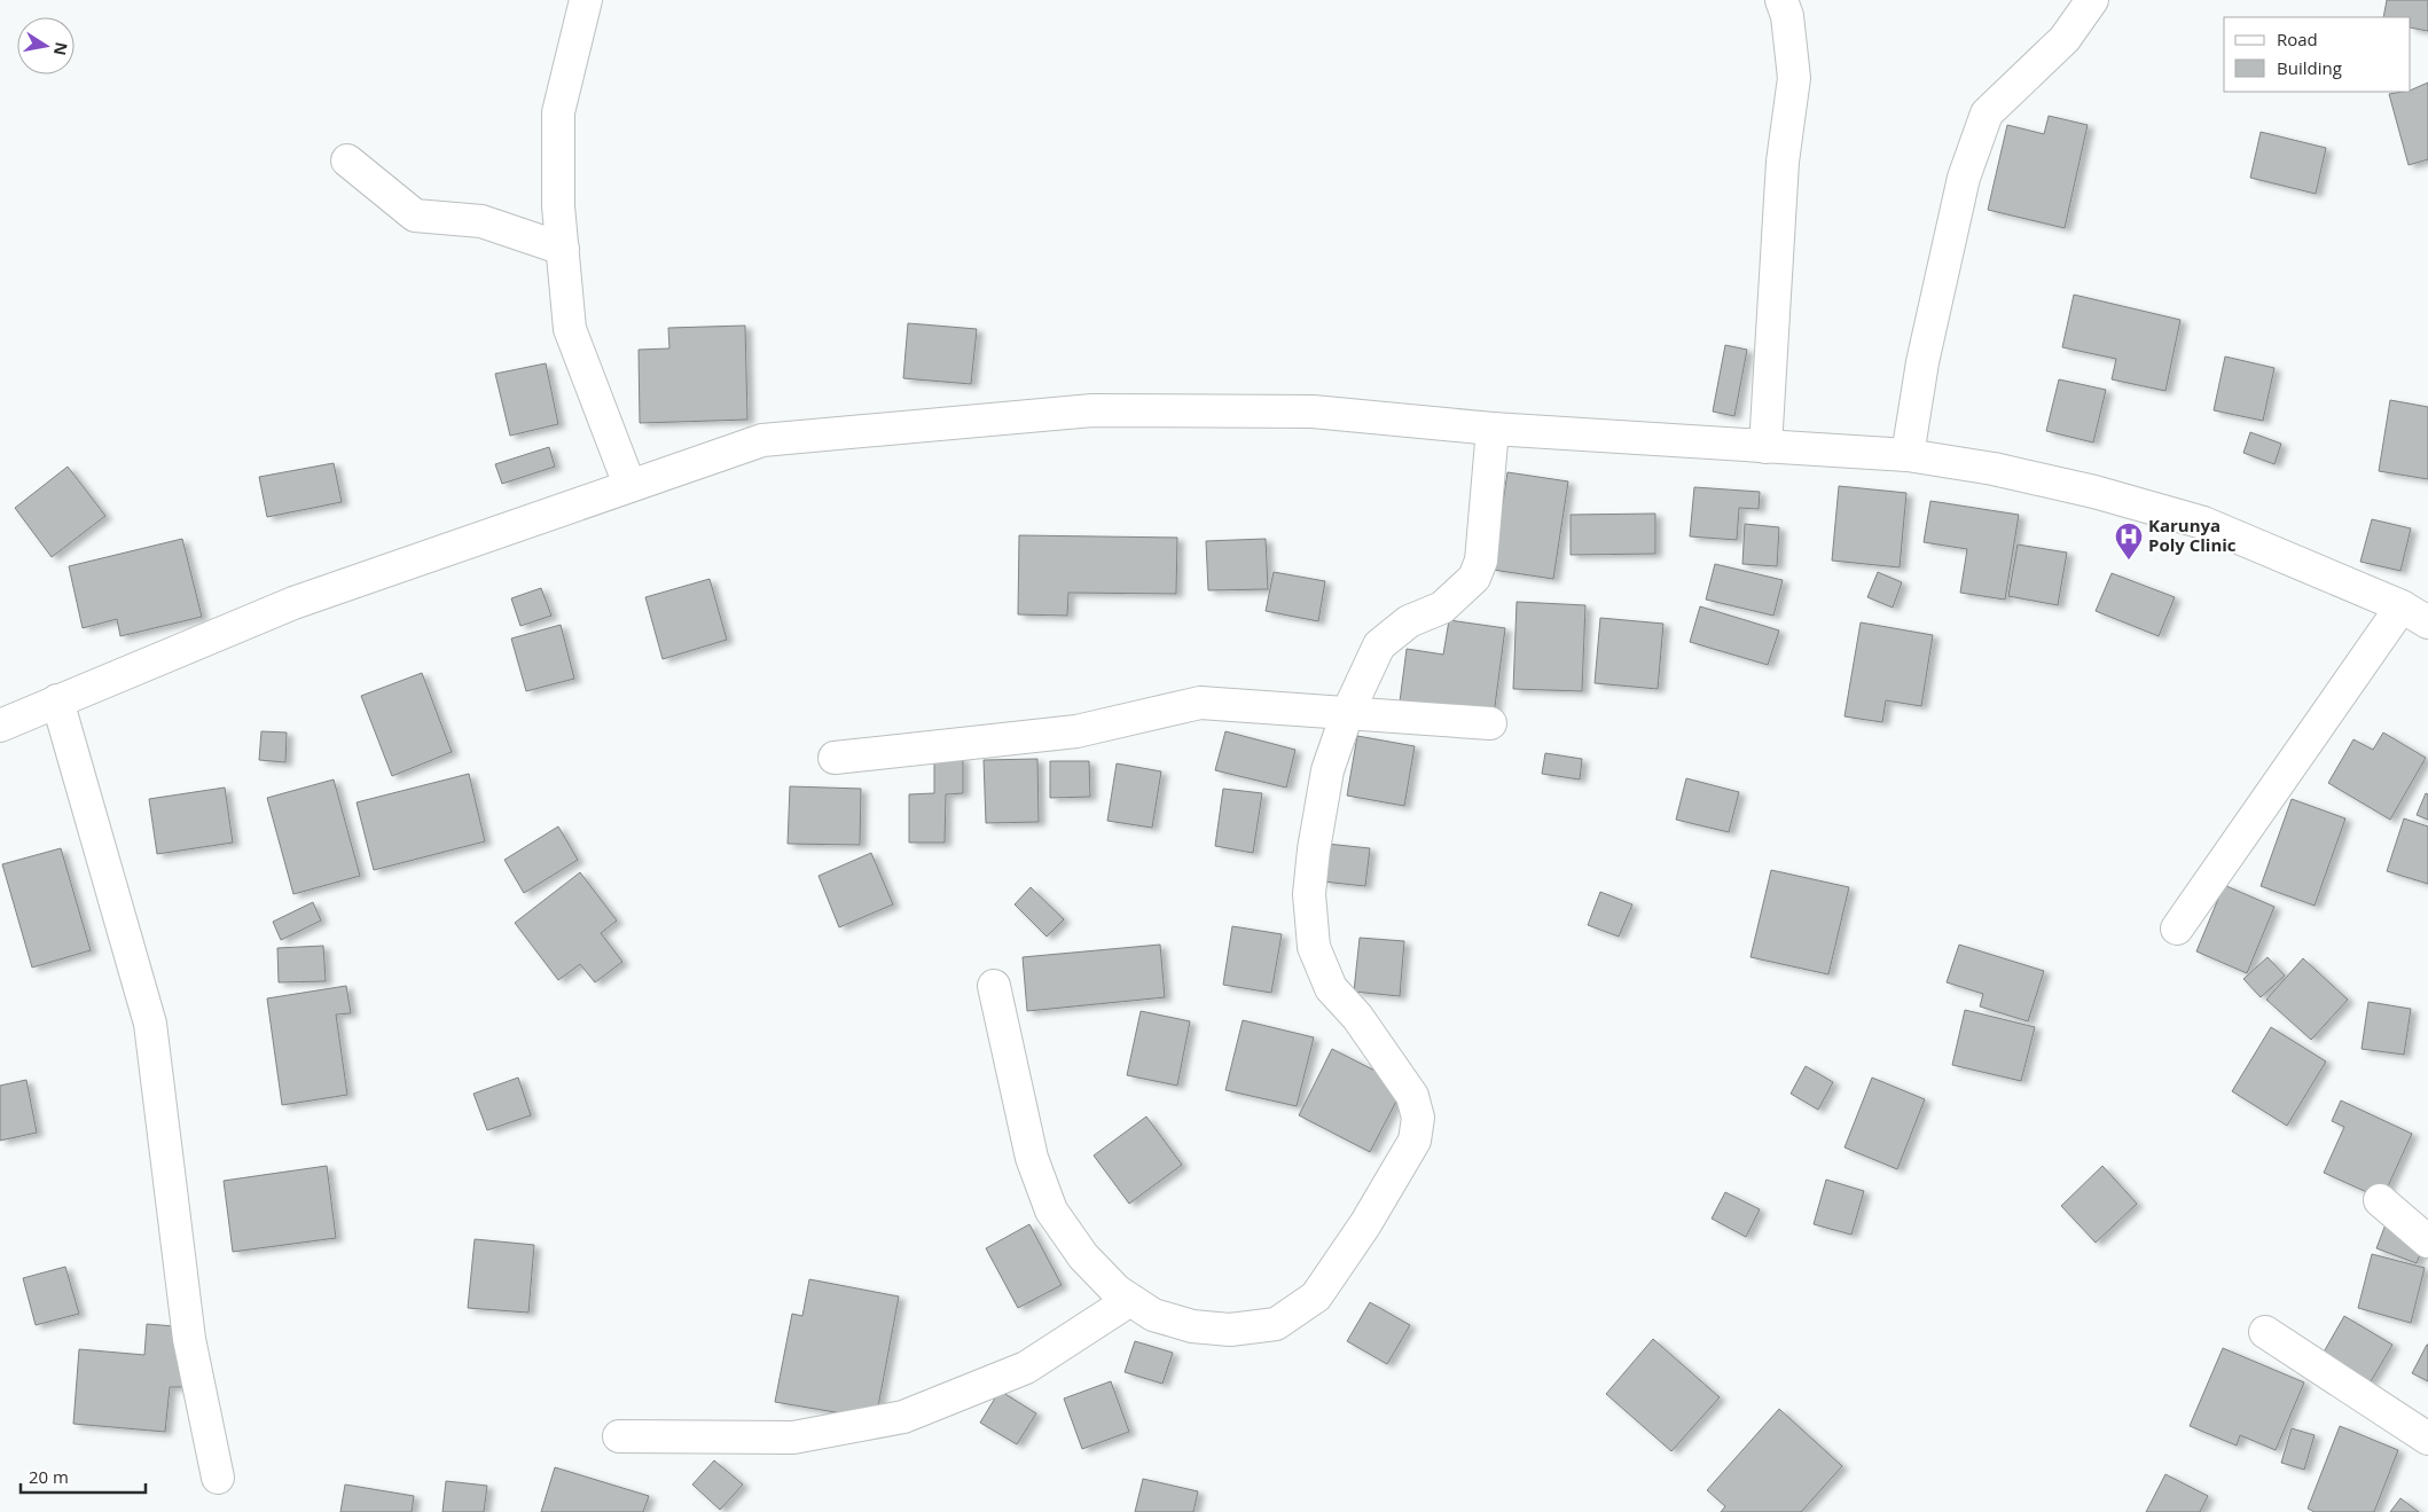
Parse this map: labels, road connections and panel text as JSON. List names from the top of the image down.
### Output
{
  "places": {
    "hospital": ["Karunya Poly Clinic"]
  },
  "legend": ["Road", "Building"],
  "scale_bar": "20 m",
  "north": "right"
}
